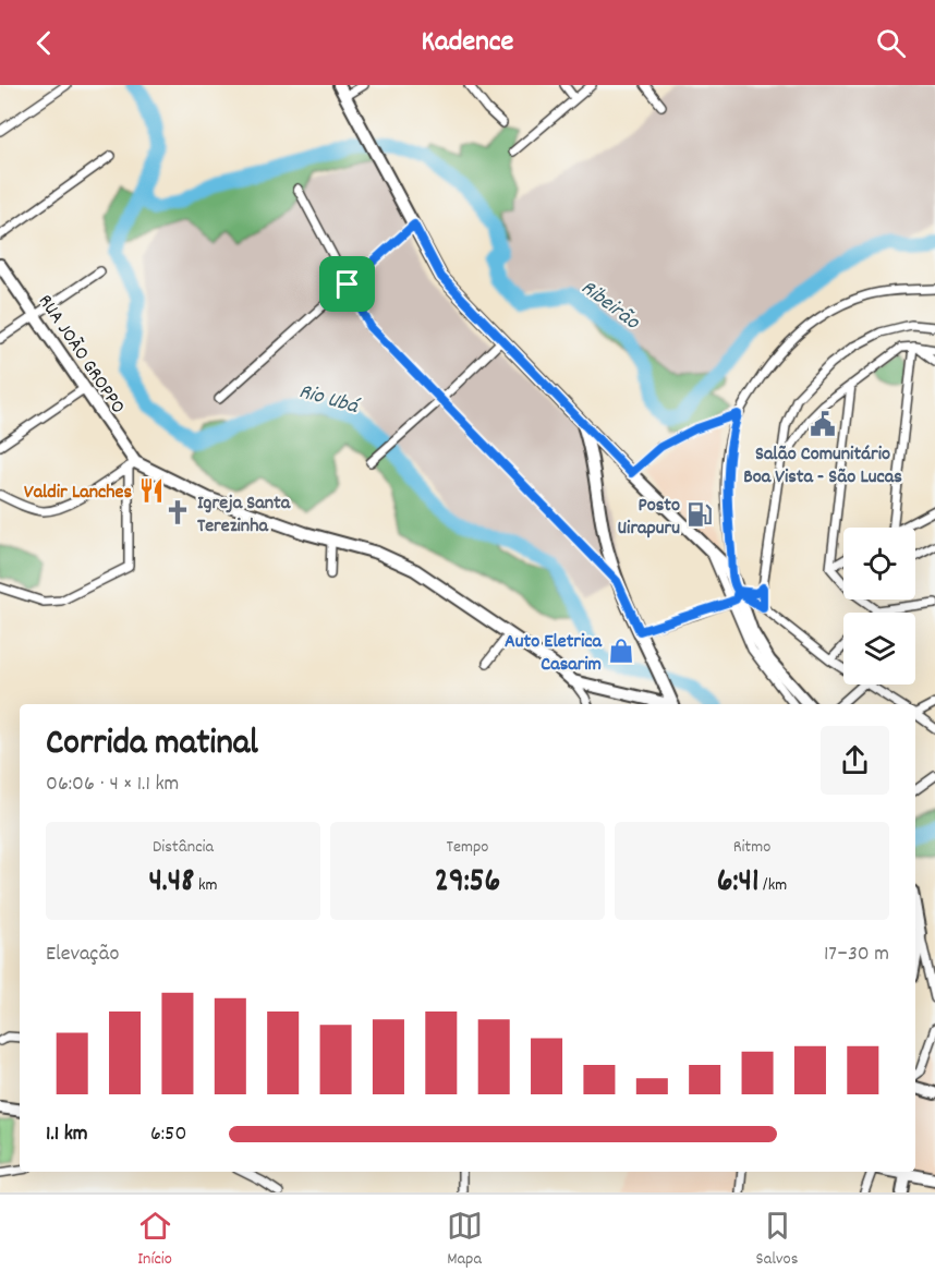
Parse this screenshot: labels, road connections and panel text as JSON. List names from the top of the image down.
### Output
{
  "streets": {
    "main road": ["RUA JOÃO GROPPO"]
  },
  "water": ["Ribeirão", "Rio Ubá"],
  "places": {
    "public building": ["Salão Comunitário Boa Vista - São Lucas"],
    "restaurant": ["Valdir Lanches"],
    "church": ["Igreja Santa Terezinha"],
    "fuel station": ["Posto Uirapuru"],
    "shop": ["Auto Eletrica Casarim"]
  },
  "page": {
    "header": "Kadence",
    "heading": ["Corrida matinal", "06:06 · 4 × 1.1 km"],
    "stats": [
      ["Distância", "4.48 km"],
      ["Tempo", "29:56"],
      ["Ritmo", "6:41 /km"]
    ],
    "chart": ["Elevação", "17–30 m"],
    "list": [
      {
        "name": "1.1 km",
        "note": "6:50"
      }
    ],
    "tabs": ["Início", "Mapa", "Salvos"]
  }
}
